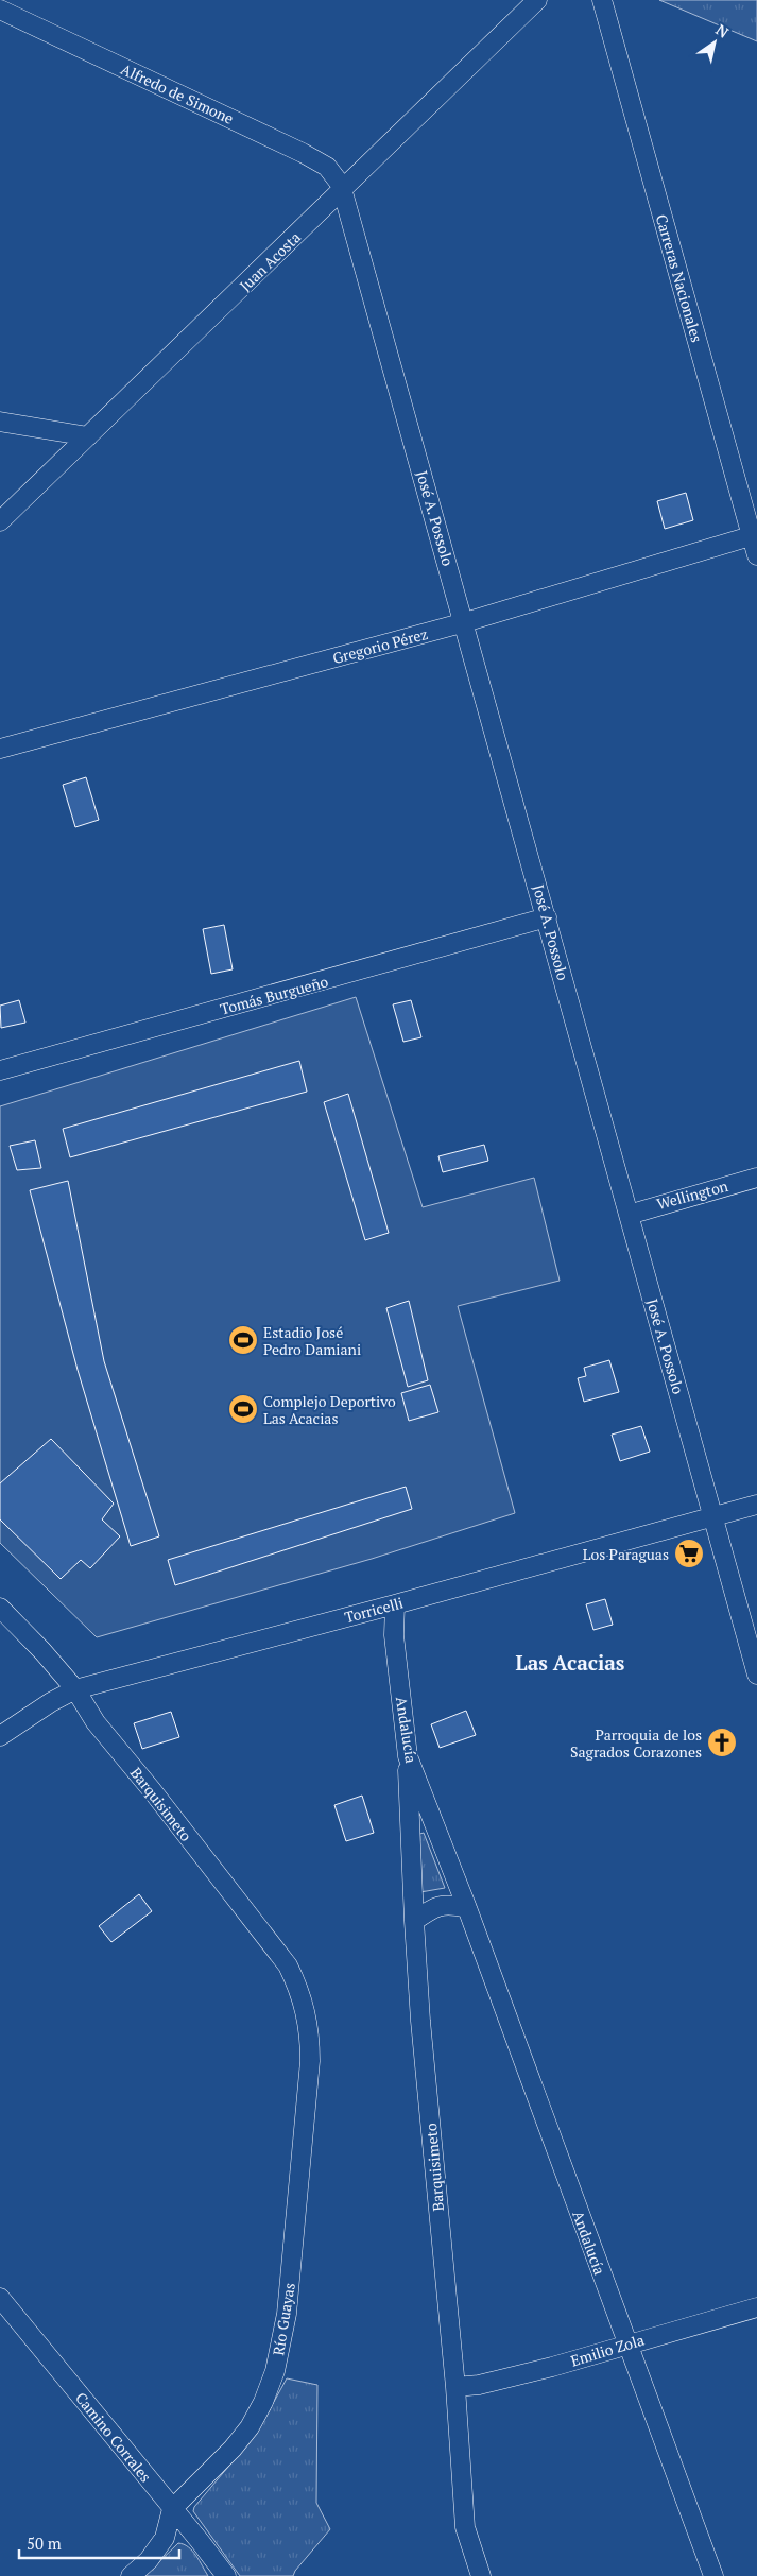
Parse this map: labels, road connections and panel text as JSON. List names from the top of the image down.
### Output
{
  "streets": {
    "street": [
      "Alfredo de Simone",
      "Juan Acosta",
      "Carreras Nacionales",
      "José A. Possolo",
      "Gregorio Pérez",
      "Tomás Burgueño",
      "Wellington",
      "Torricelli",
      "Andalucía",
      "Barquisimeto",
      "Río Guayas",
      "Emilio Zola",
      "Camino Corrales"
    ]
  },
  "crossings": [
    ["Alfredo de Simone", "Juan Acosta"],
    ["Alfredo de Simone", "José A. Possolo"],
    ["Juan Acosta", "José A. Possolo"],
    ["Carreras Nacionales", "Gregorio Pérez"],
    ["José A. Possolo", "Gregorio Pérez"],
    ["José A. Possolo", "Tomás Burgueño"],
    ["José A. Possolo", "Wellington"],
    ["José A. Possolo", "Torricelli"],
    ["Torricelli", "Andalucía"],
    ["Torricelli", "Barquisimeto"],
    ["Andalucía", "Barquisimeto"],
    ["Andalucía", "Emilio Zola"],
    ["Barquisimeto", "Río Guayas"],
    ["Barquisimeto", "Emilio Zola"],
    ["Río Guayas", "Camino Corrales"]
  ],
  "districts": ["Las Acacias"],
  "places": {
    "sports": ["Estadio José Pedro Damiani", "Complejo Deportivo Las Acacias"],
    "supermarket": ["Los Paraguas"],
    "church": ["Parroquia de los Sagrados Corazones"]
  },
  "scale_bar": "50 m",
  "north": "top right"
}
